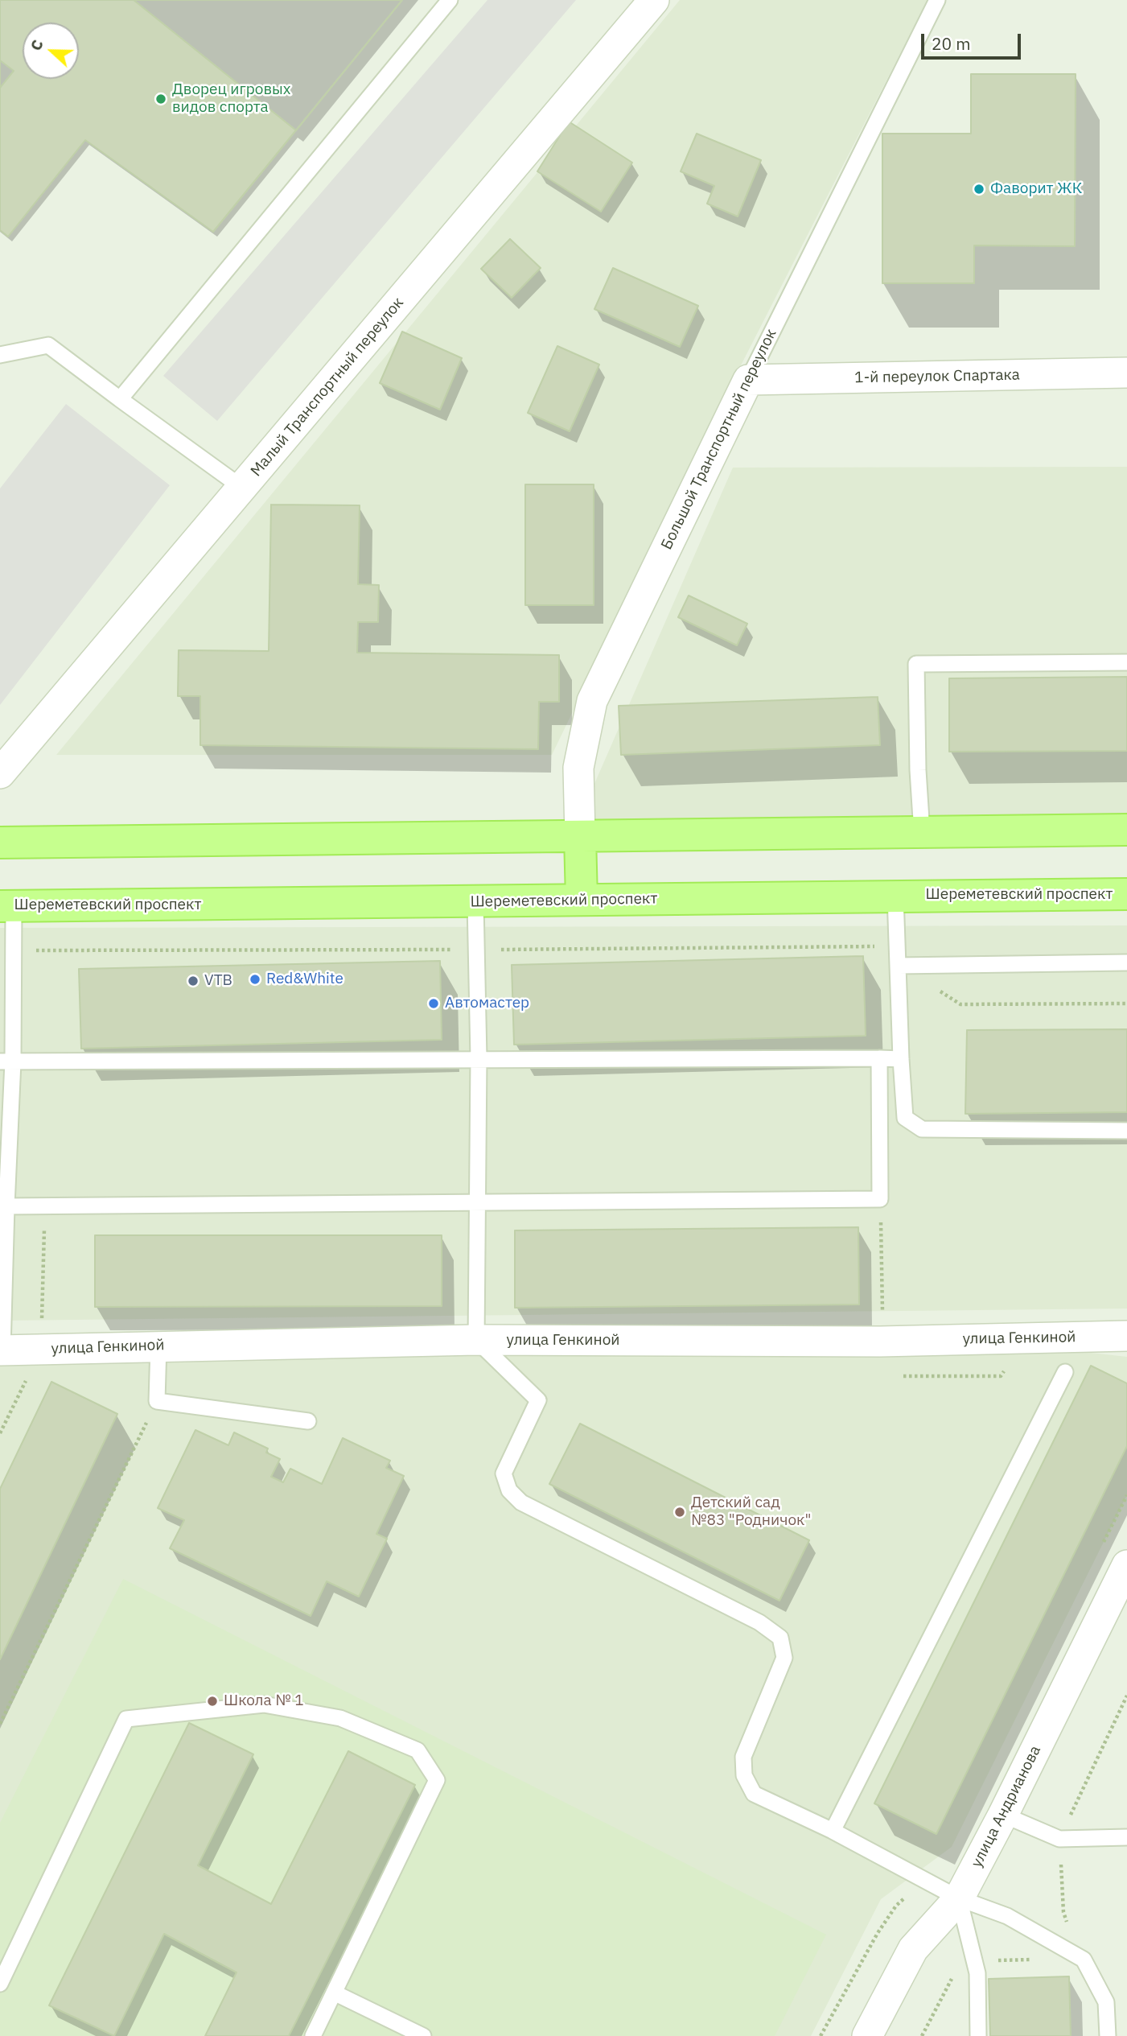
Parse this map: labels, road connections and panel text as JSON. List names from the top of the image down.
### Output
{
  "streets": {
    "main road": ["Большой Транспортный переулок", "Шереметевский проспект"],
    "street": [
      "1-й переулок Спартака",
      "Малый Транспортный переулок",
      "улица Генкиной",
      "улица Андрианова"
    ]
  },
  "crossings": [
    ["1-й переулок Спартака", "Большой Транспортный переулок"],
    ["Большой Транспортный переулок", "Шереметевский проспект"]
  ],
  "places": [
    "Дворец игровых видов спорта",
    "Фаворит ЖК",
    "Red&White",
    "VTB",
    "Автомастер",
    "Детский сад №83 \"Родничок\"",
    "Школа № 1"
  ],
  "scale_bar": "20 m",
  "north": "left"
}
